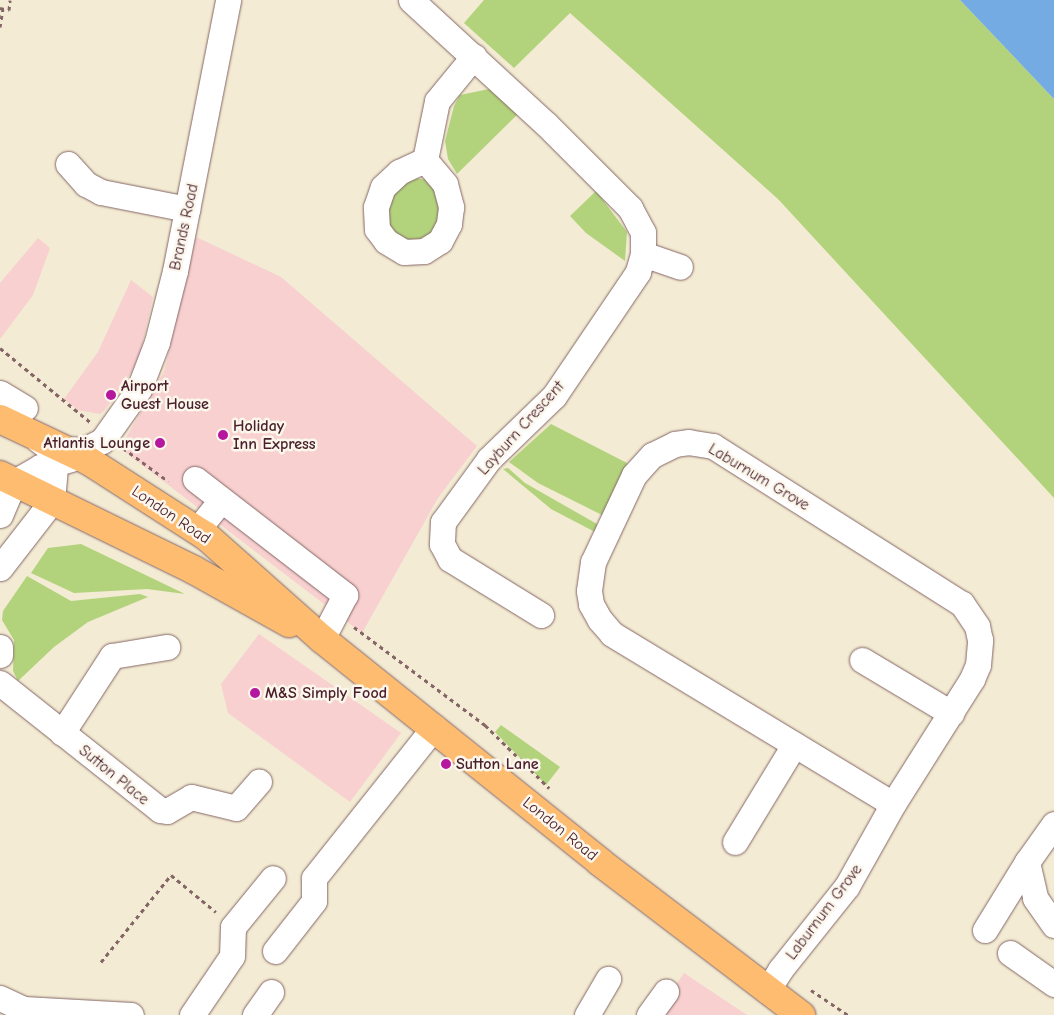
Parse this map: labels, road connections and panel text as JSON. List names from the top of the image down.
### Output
{
  "streets": {
    "highway": ["London Road"],
    "street": [
      "Brands Road",
      "Layburn Crescent",
      "Laburnum Grove",
      "Sutton Place"
    ]
  },
  "crossings": [
    ["Brands Road", "London Road"],
    ["Laburnum Grove", "London Road"]
  ],
  "places": [
    "Airport Guest House",
    "Holiday Inn Express",
    "Atlantis Lounge",
    "M&S Simply Food",
    "Sutton Lane"
  ]
}
